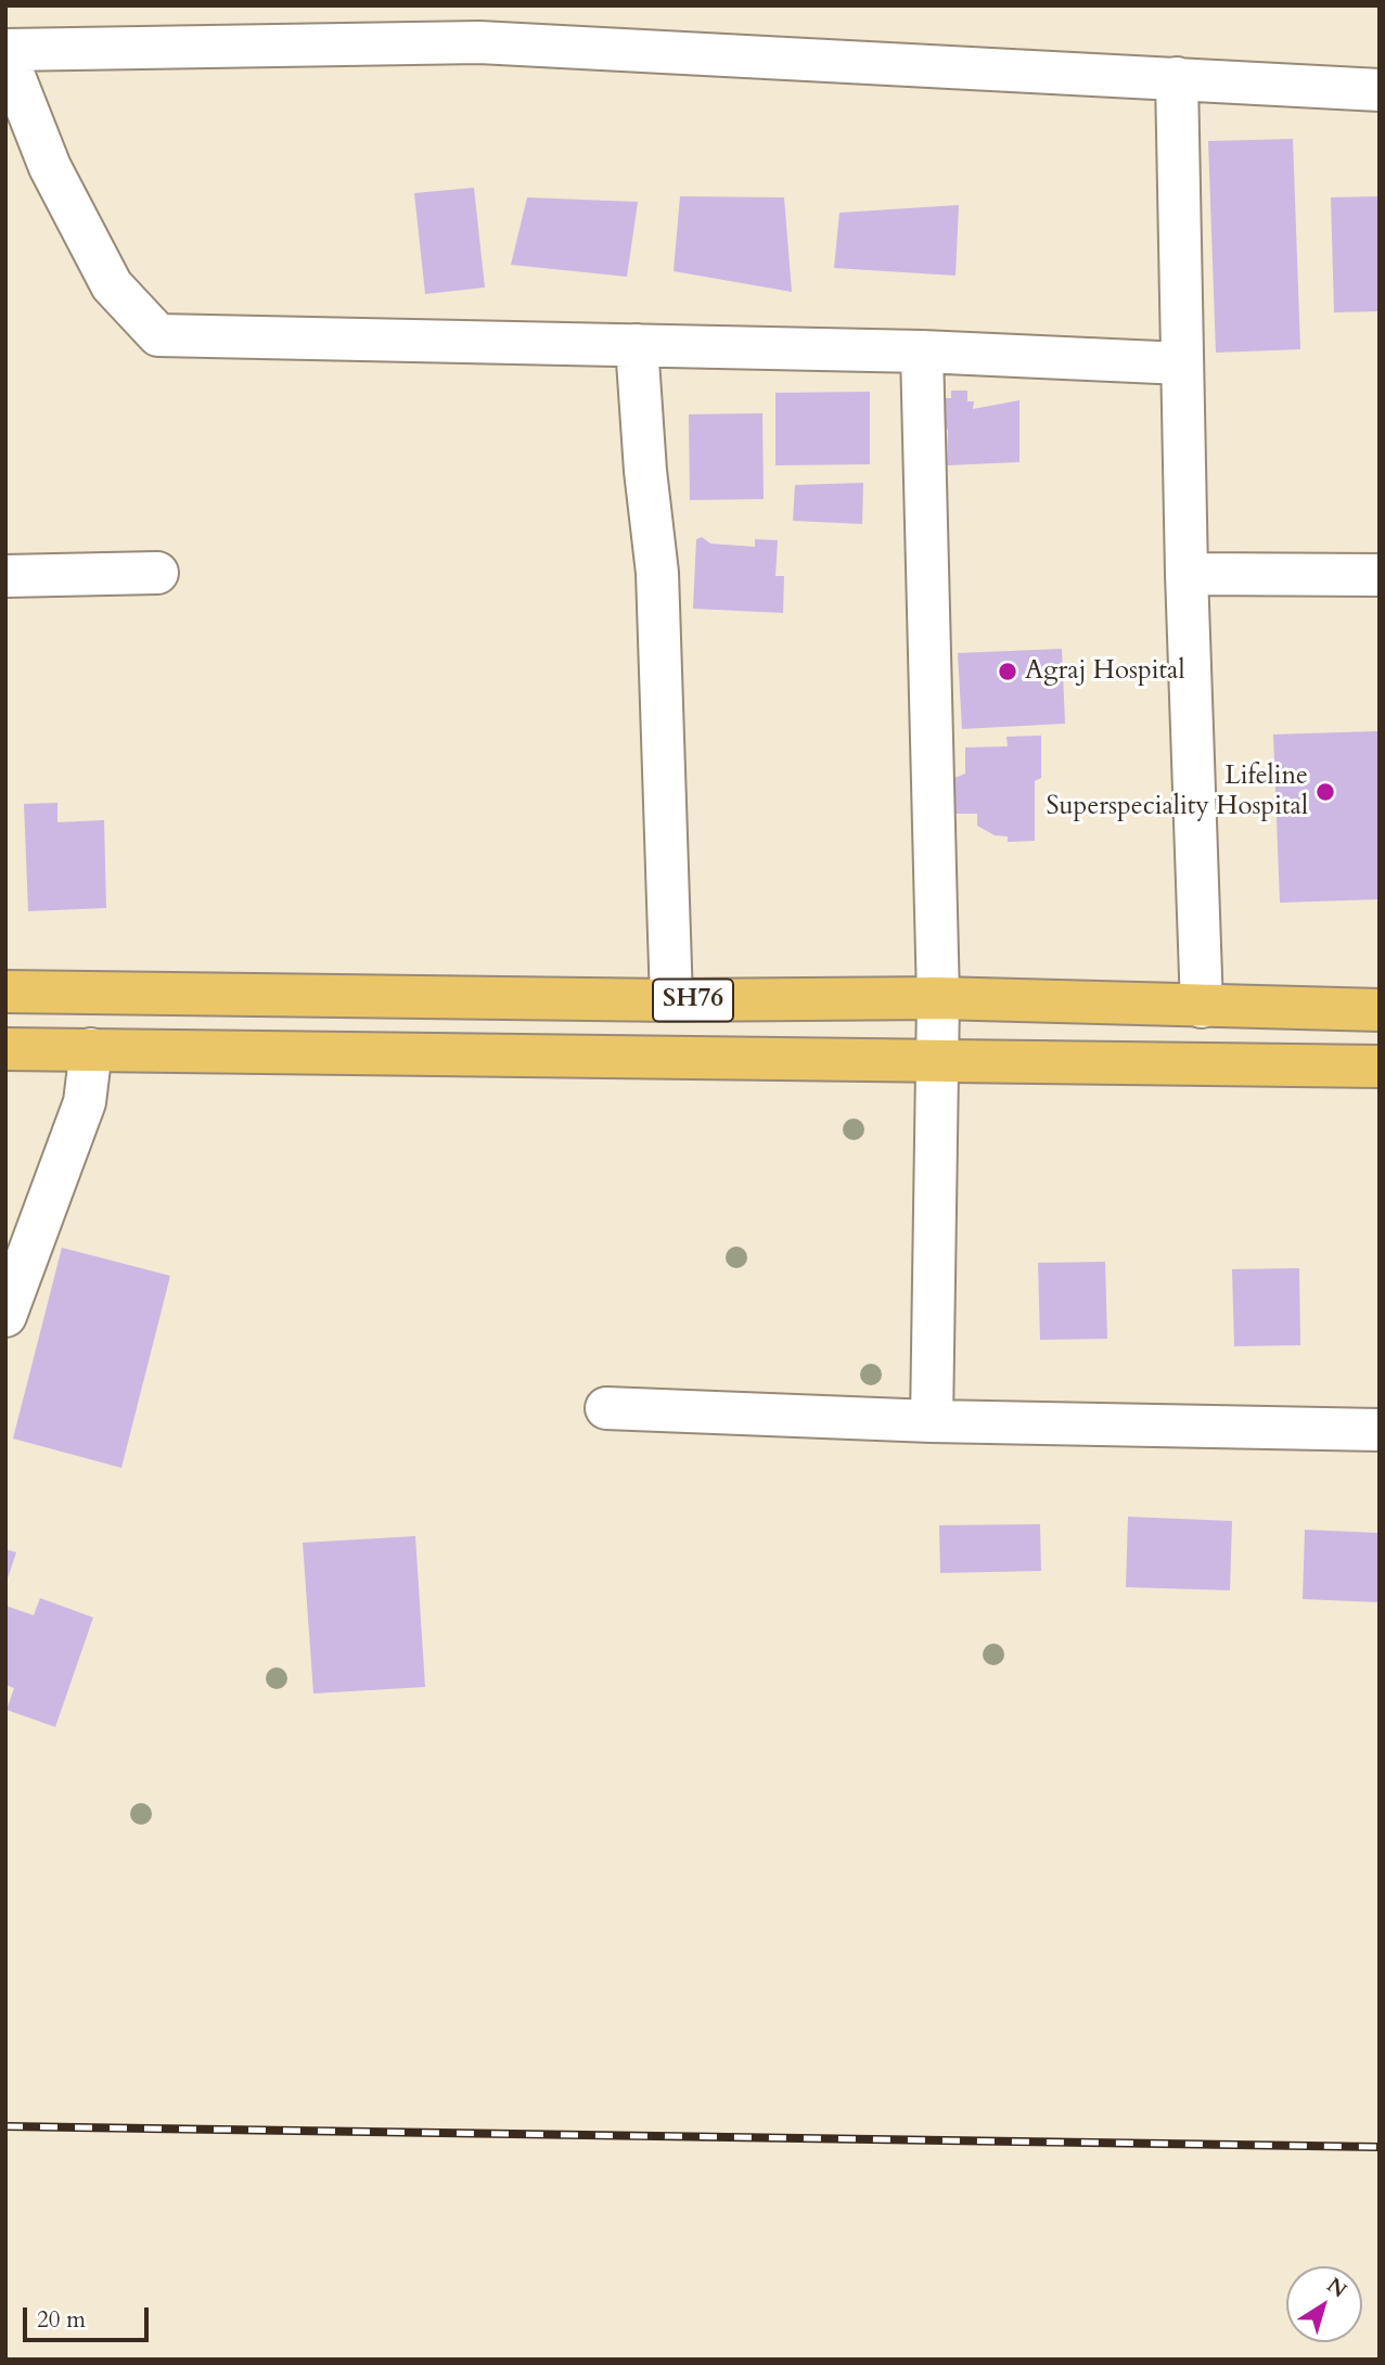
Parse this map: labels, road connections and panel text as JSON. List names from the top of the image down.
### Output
{
  "streets": {
    "main road": ["SH76"]
  },
  "places": ["Agraj Hospital", "Lifeline Superspeciality Hospital"],
  "scale_bar": "20 m",
  "north": "top right"
}
